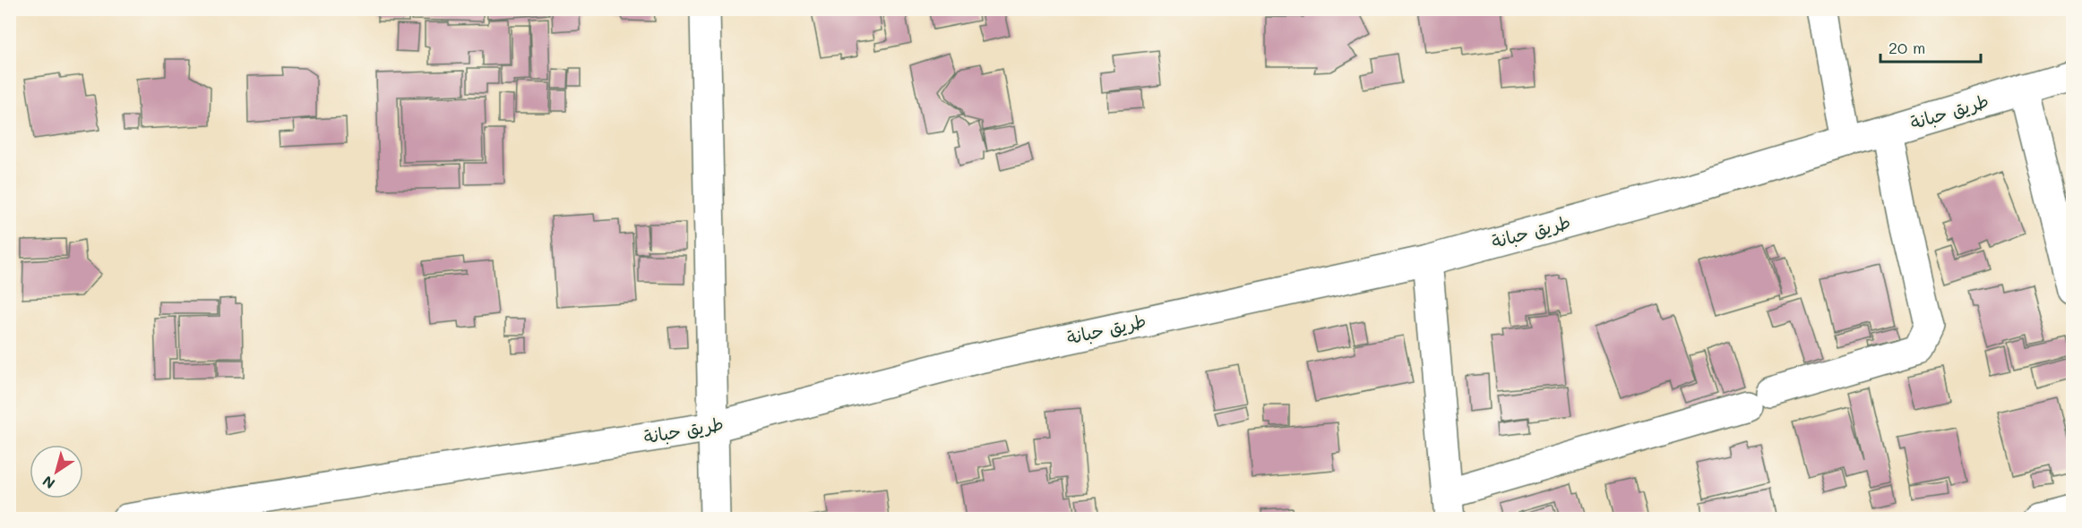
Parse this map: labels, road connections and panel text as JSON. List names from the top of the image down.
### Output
{
  "streets": {
    "street": ["طريق حبانة"]
  },
  "scale_bar": "20 m",
  "north": "bottom left"
}
